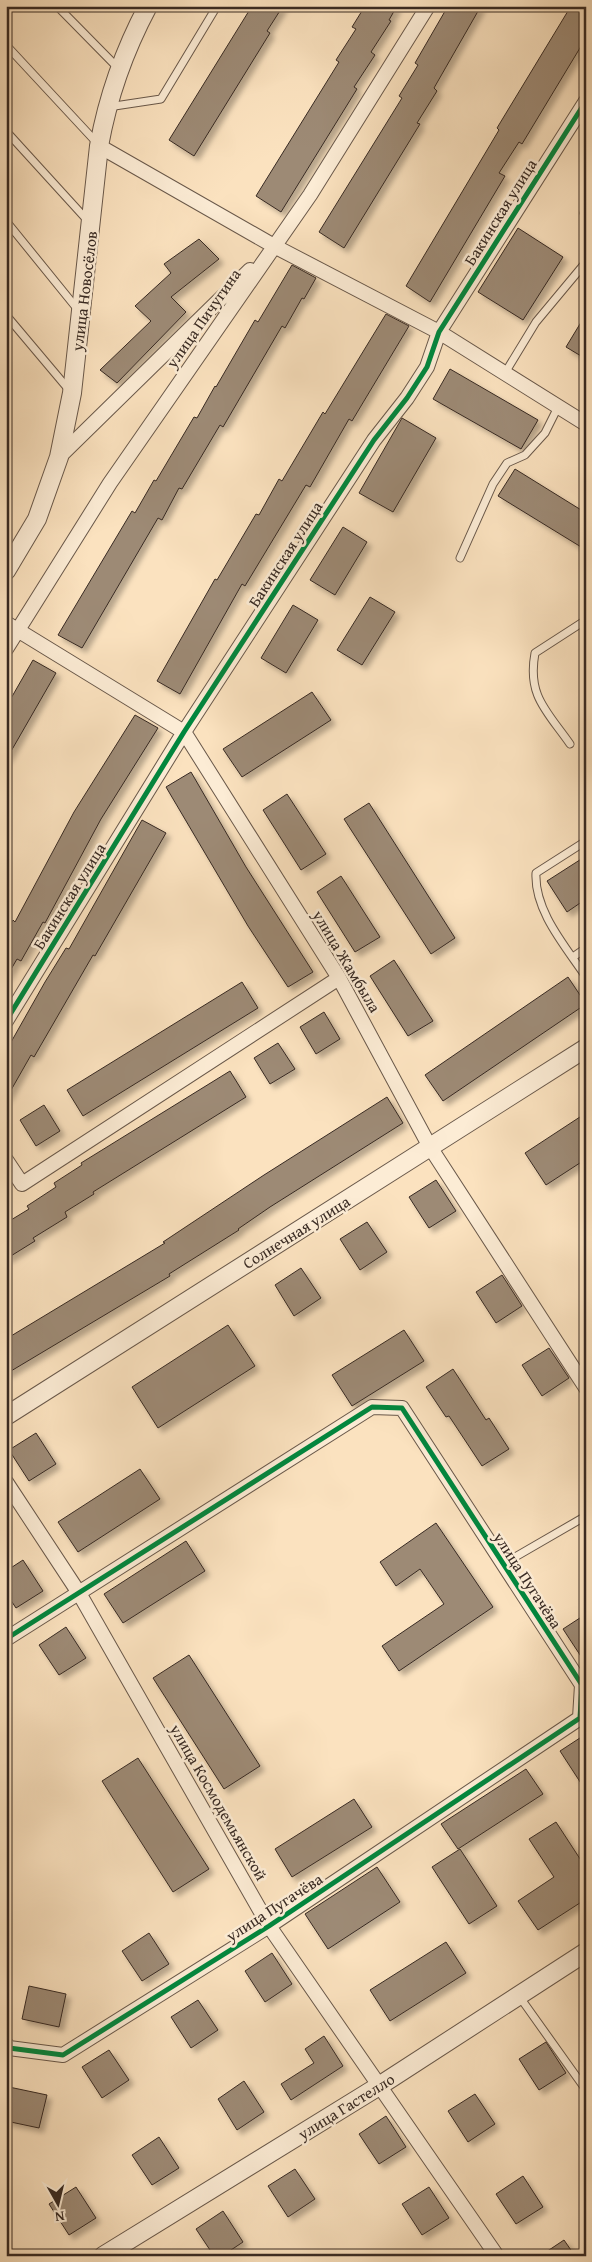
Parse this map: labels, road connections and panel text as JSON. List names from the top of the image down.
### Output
{
  "streets": {
    "street": [
      "Бакинская улица",
      "улица Новосёлов",
      "улица Пичугина",
      "улица Жамбыла",
      "Солнечная улица",
      "улица Пугачёва",
      "улица Космодемьянской",
      "улица Гастелло"
    ]
  },
  "crossings": [
    ["Бакинская улица", "улица Жамбыла"],
    ["улица Пичугина", "улица Жамбыла"],
    ["улица Жамбыла", "Солнечная улица"],
    ["улица Пугачёва", "улица Космодемьянской"],
    ["улица Космодемьянской", "улица Гастелло"]
  ],
  "north": "bottom"
}
